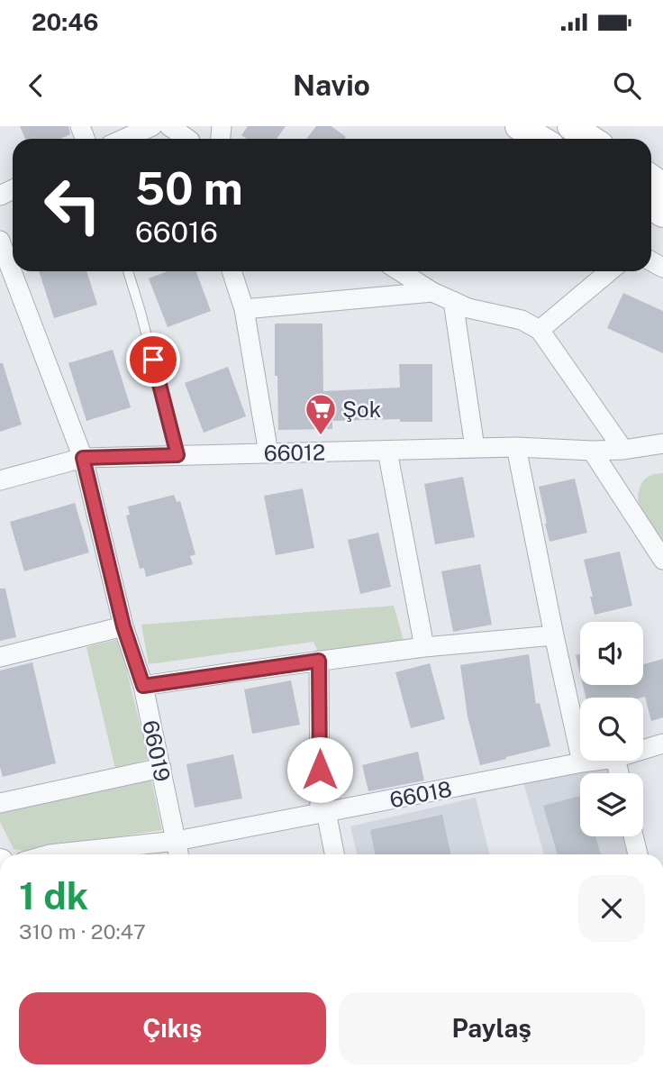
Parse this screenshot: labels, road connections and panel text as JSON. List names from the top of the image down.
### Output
{
  "streets": {
    "street": ["66012", "66019", "66018"]
  },
  "crossings": [
    ["66012", "66019"],
    ["66019", "66018"]
  ],
  "places": {
    "supermarket": ["Şok"]
  },
  "page": {
    "status": "20:46",
    "header": "Navio",
    "turn": ["50 m", "66016"],
    "heading": ["1 dk", "310 m · 20:47"],
    "buttons": ["Çıkış", "Paylaş"]
  }
}
